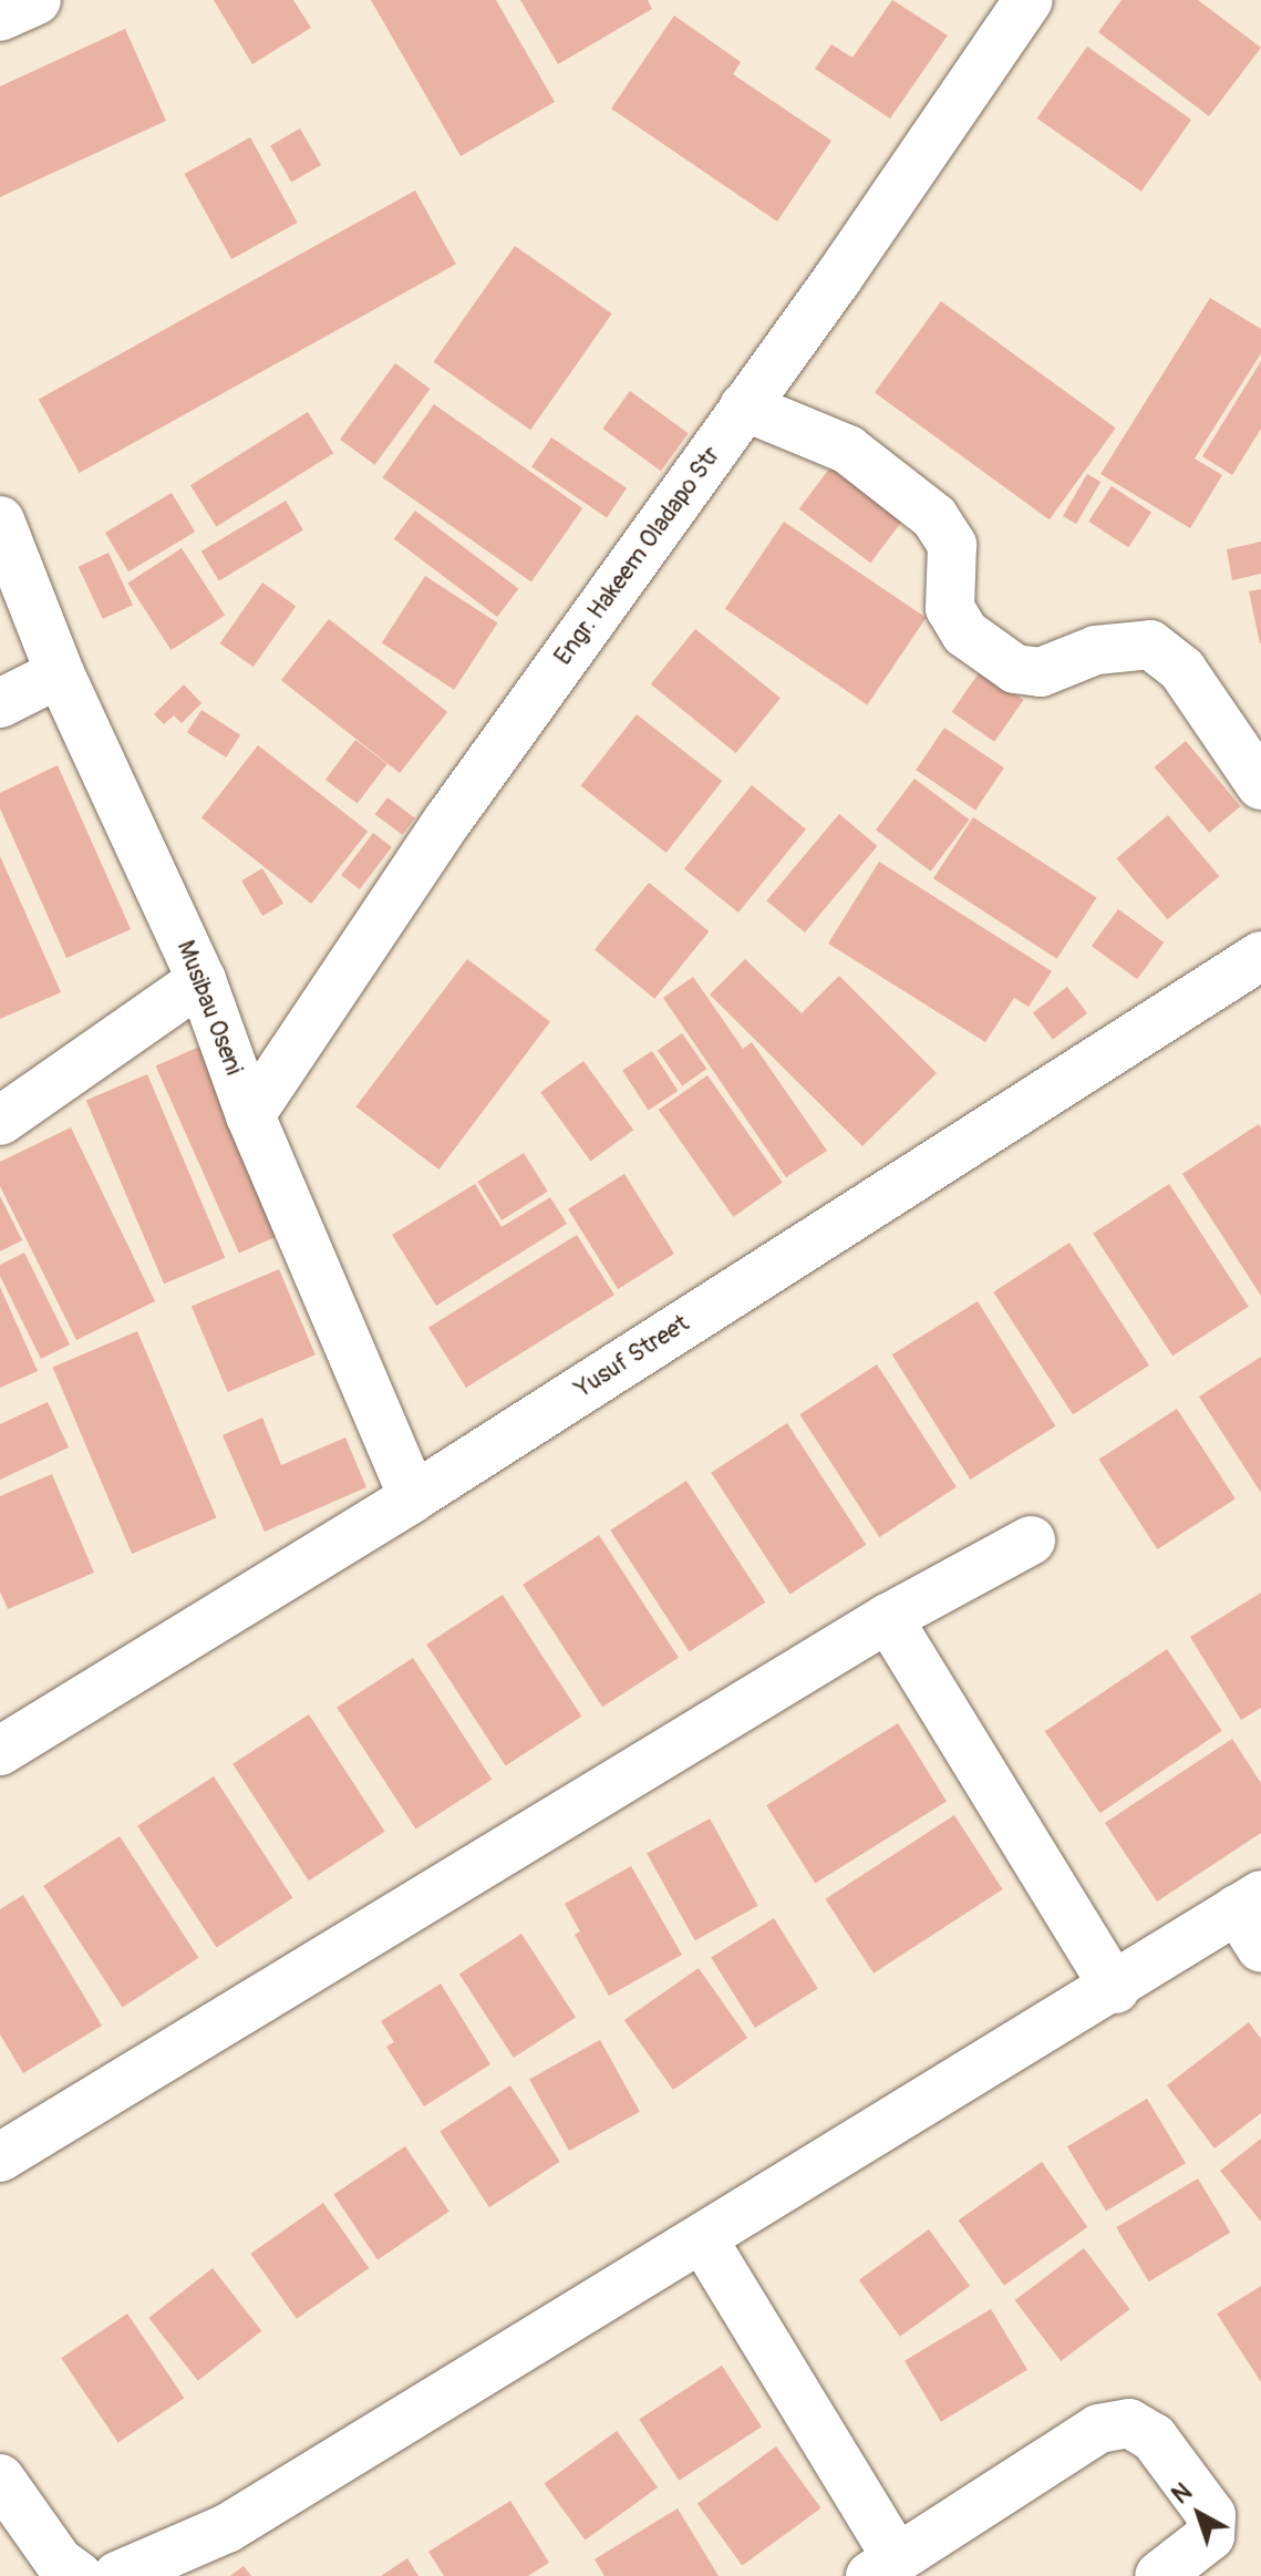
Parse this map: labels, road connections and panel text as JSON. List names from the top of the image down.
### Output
{
  "streets": {
    "street": ["Engr. Hakeem Oladapo Str", "Musibau Oseni", "Yusuf Street"]
  },
  "crossings": [
    ["Engr. Hakeem Oladapo Str", "Musibau Oseni"],
    ["Musibau Oseni", "Yusuf Street"]
  ],
  "north": "top left"
}
